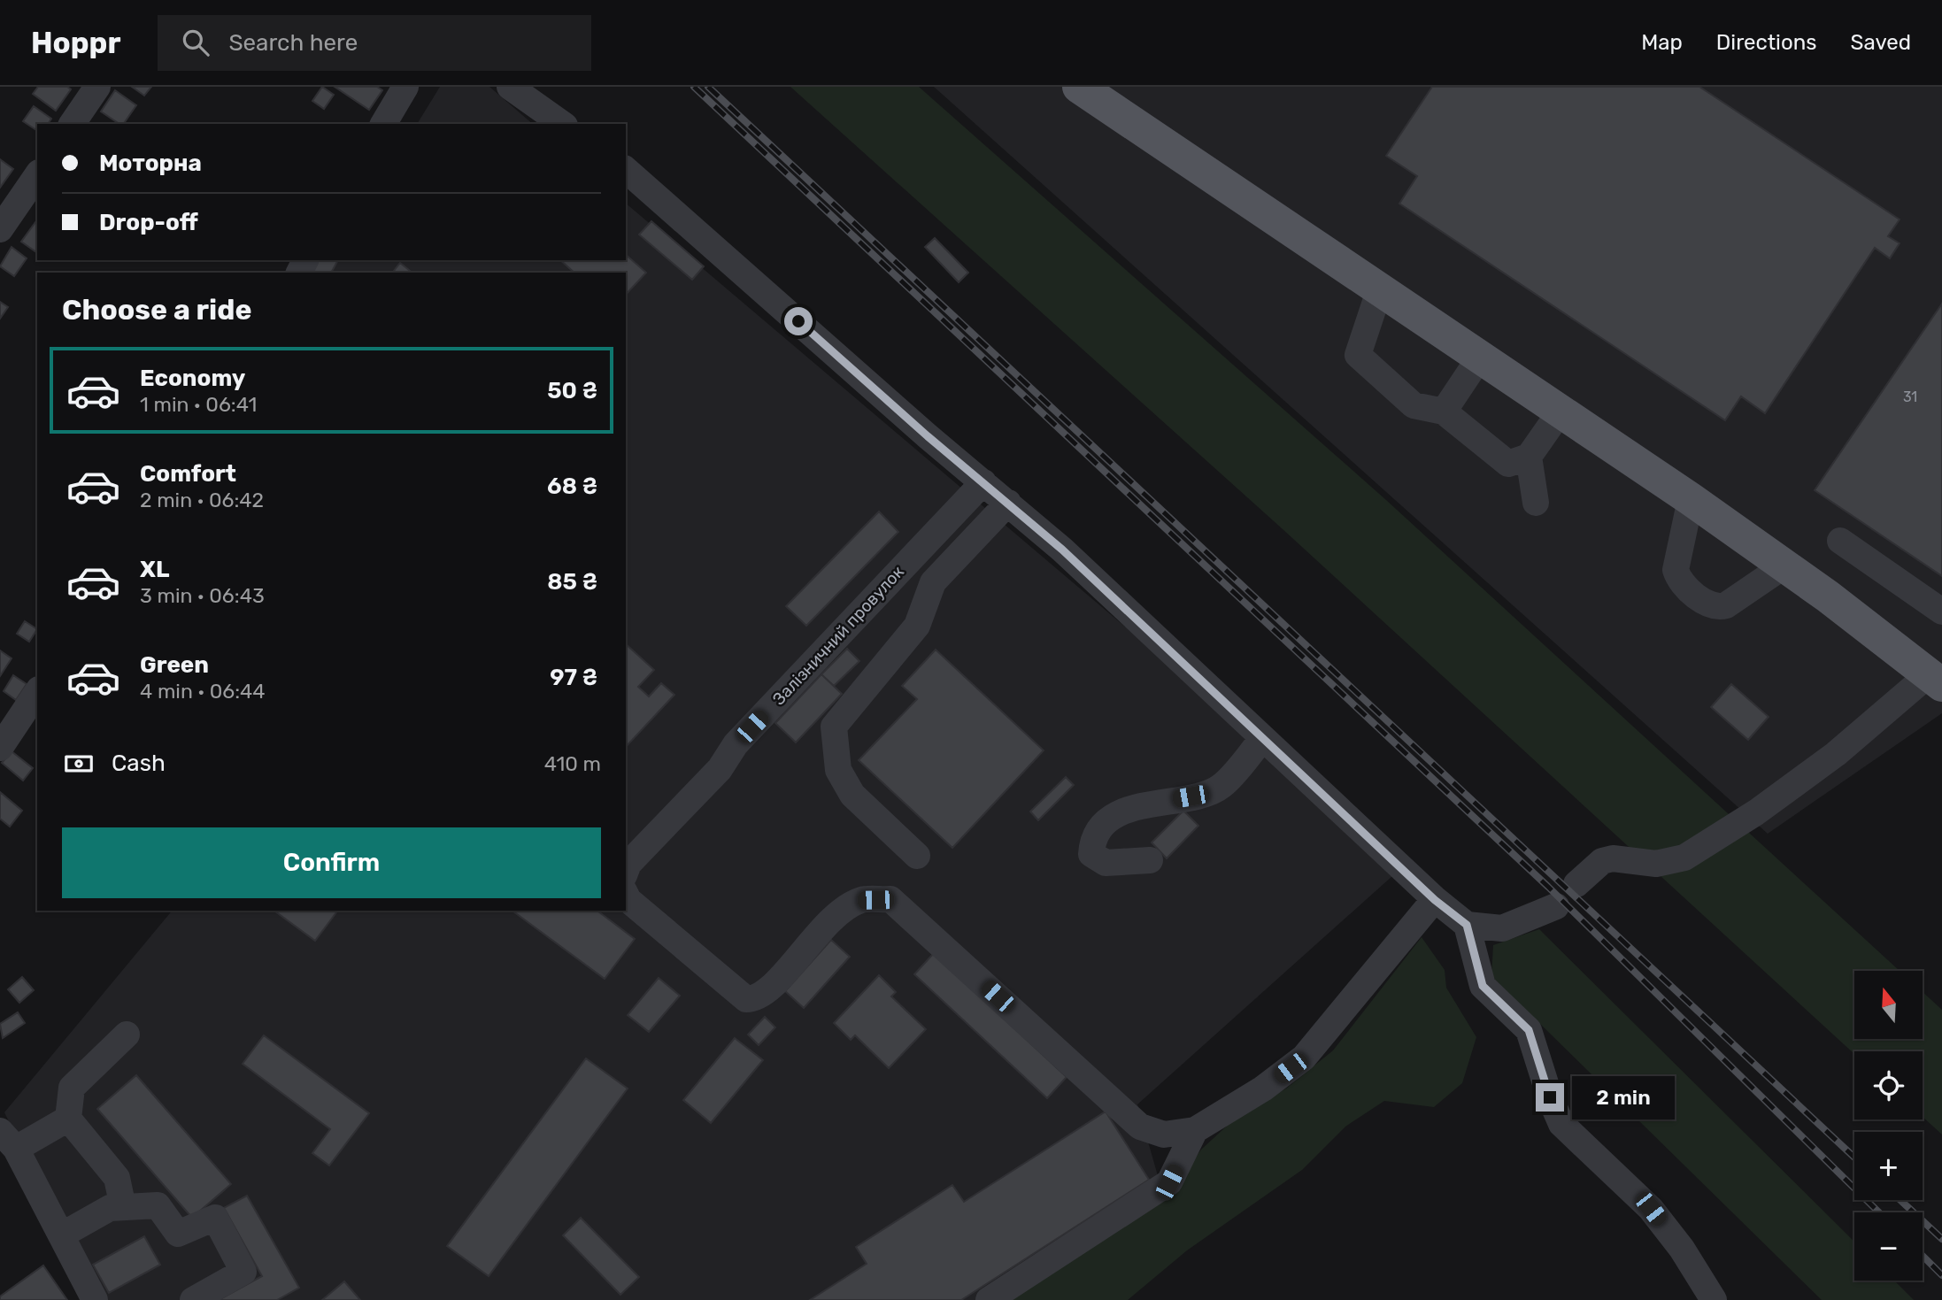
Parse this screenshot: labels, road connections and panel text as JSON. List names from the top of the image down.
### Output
{
  "streets": {
    "street": ["Залізничний провулок"]
  },
  "house_numbers": ["31"],
  "north": "top",
  "page": {
    "header": "Hoppr",
    "search": "Search here",
    "nav": ["Map", "Directions", "Saved"],
    "banner": ["Моторна", "Drop-off"],
    "heading": "Choose a ride",
    "list": [
      {
        "name": "Economy",
        "note": "1 min · 06:41",
        "value": "50 ₴"
      },
      {
        "name": "Comfort",
        "note": "2 min · 06:42",
        "value": "68 ₴"
      },
      {
        "name": "XL",
        "note": "3 min · 06:43",
        "value": "85 ₴"
      },
      {
        "name": "Green",
        "note": "4 min · 06:44",
        "value": "97 ₴"
      }
    ],
    "pay": ["Cash", "410 m"],
    "buttons": "Confirm",
    "map_buttons": ["+", "−"],
    "bubble": "2 min"
  }
}
